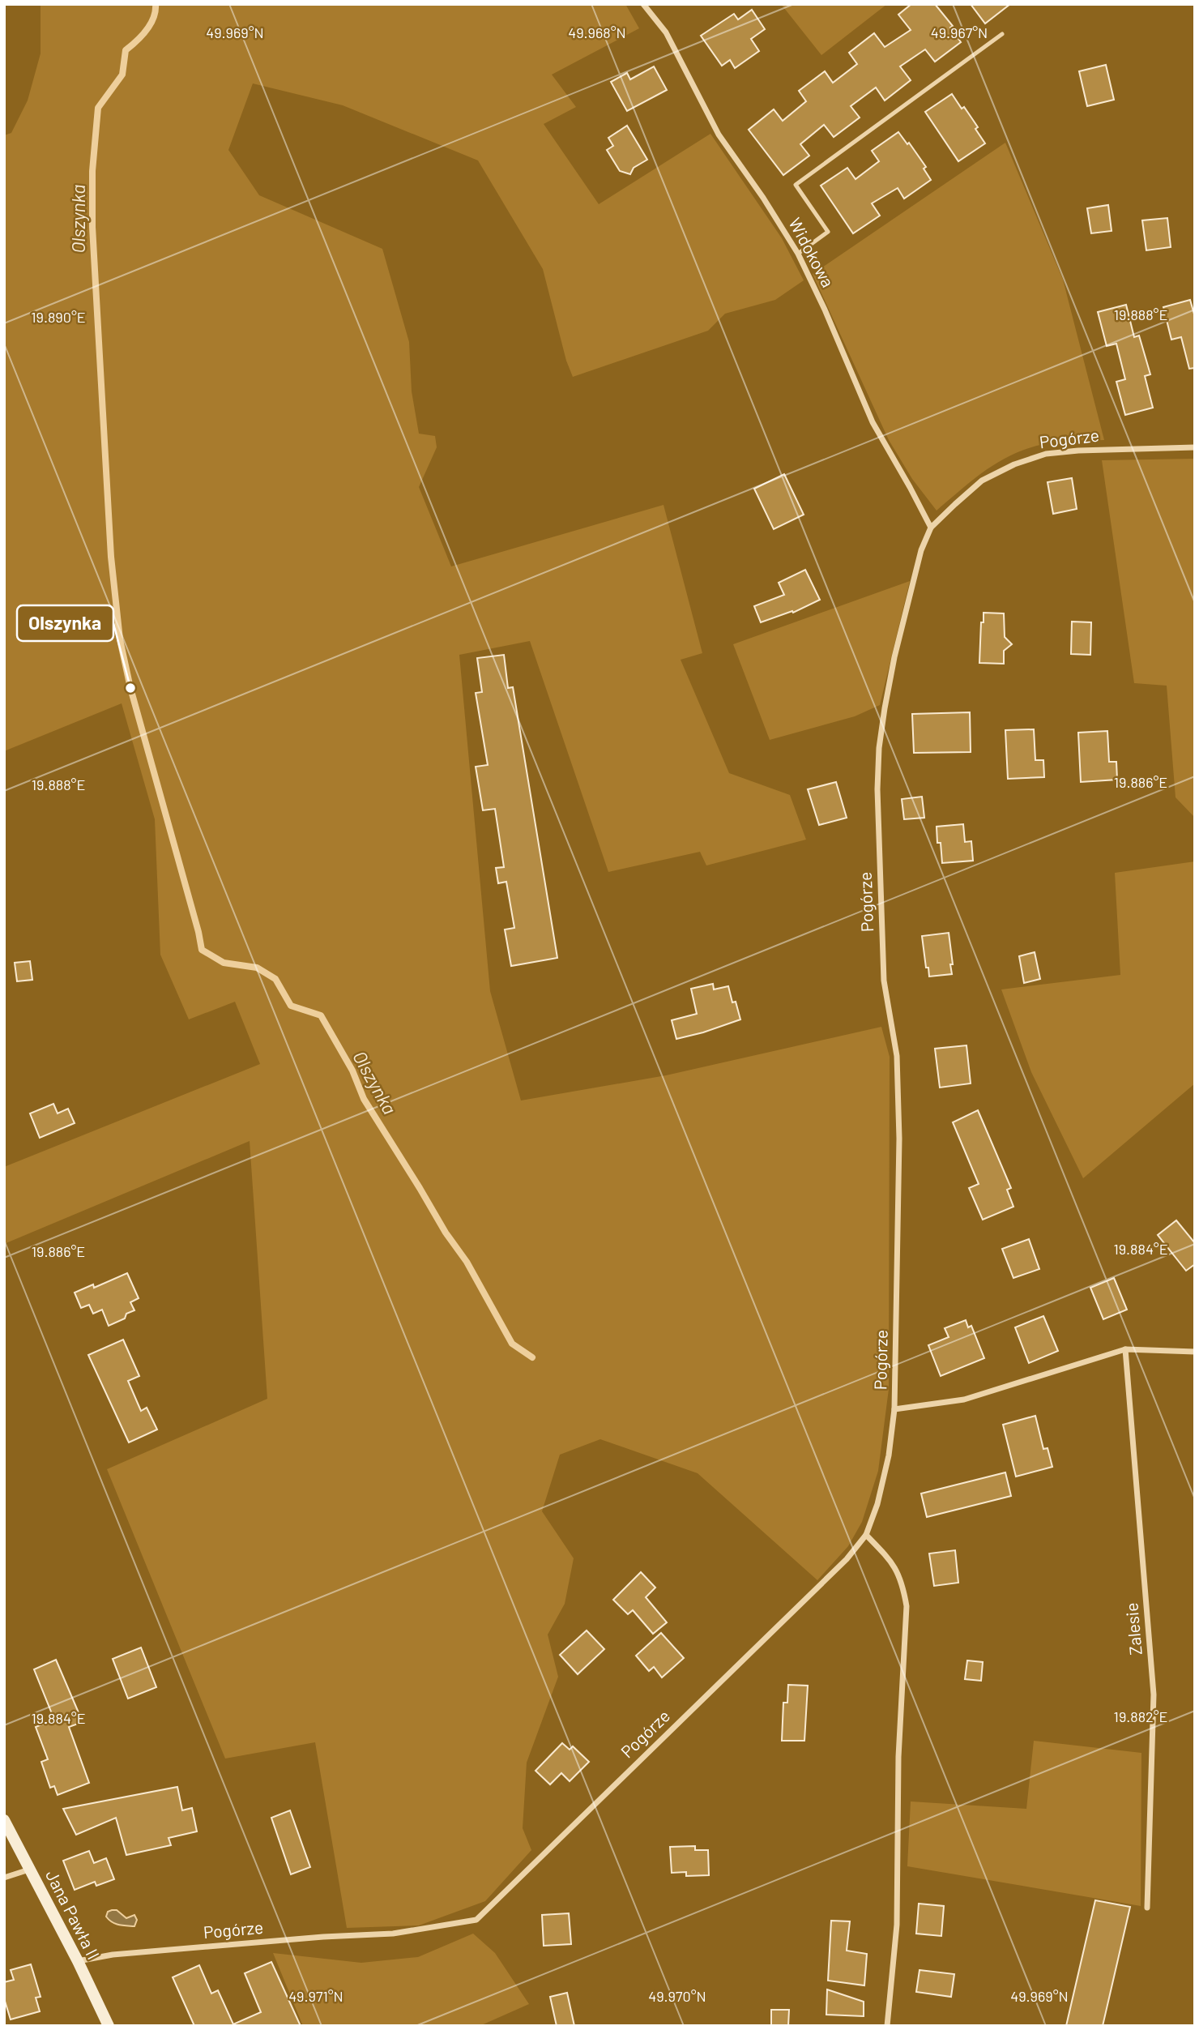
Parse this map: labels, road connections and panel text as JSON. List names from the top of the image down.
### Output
{
  "streets": {
    "street": [
      "Widokowa",
      "Pogórze",
      "Zalesie",
      "Jana Pawła II"
    ]
  },
  "crossings": [
    ["Widokowa", "Pogórze"],
    ["Pogórze", "Jana Pawła II"]
  ],
  "water": ["Olszynka"],
  "places": ["Olszynka"],
  "coordinates": [
    "49.969°N",
    "49.968°N",
    "49.967°N",
    "19.888°E",
    "19.890°E",
    "19.886°E",
    "19.884°E",
    "19.882°E",
    "49.971°N",
    "49.970°N"
  ]
}
